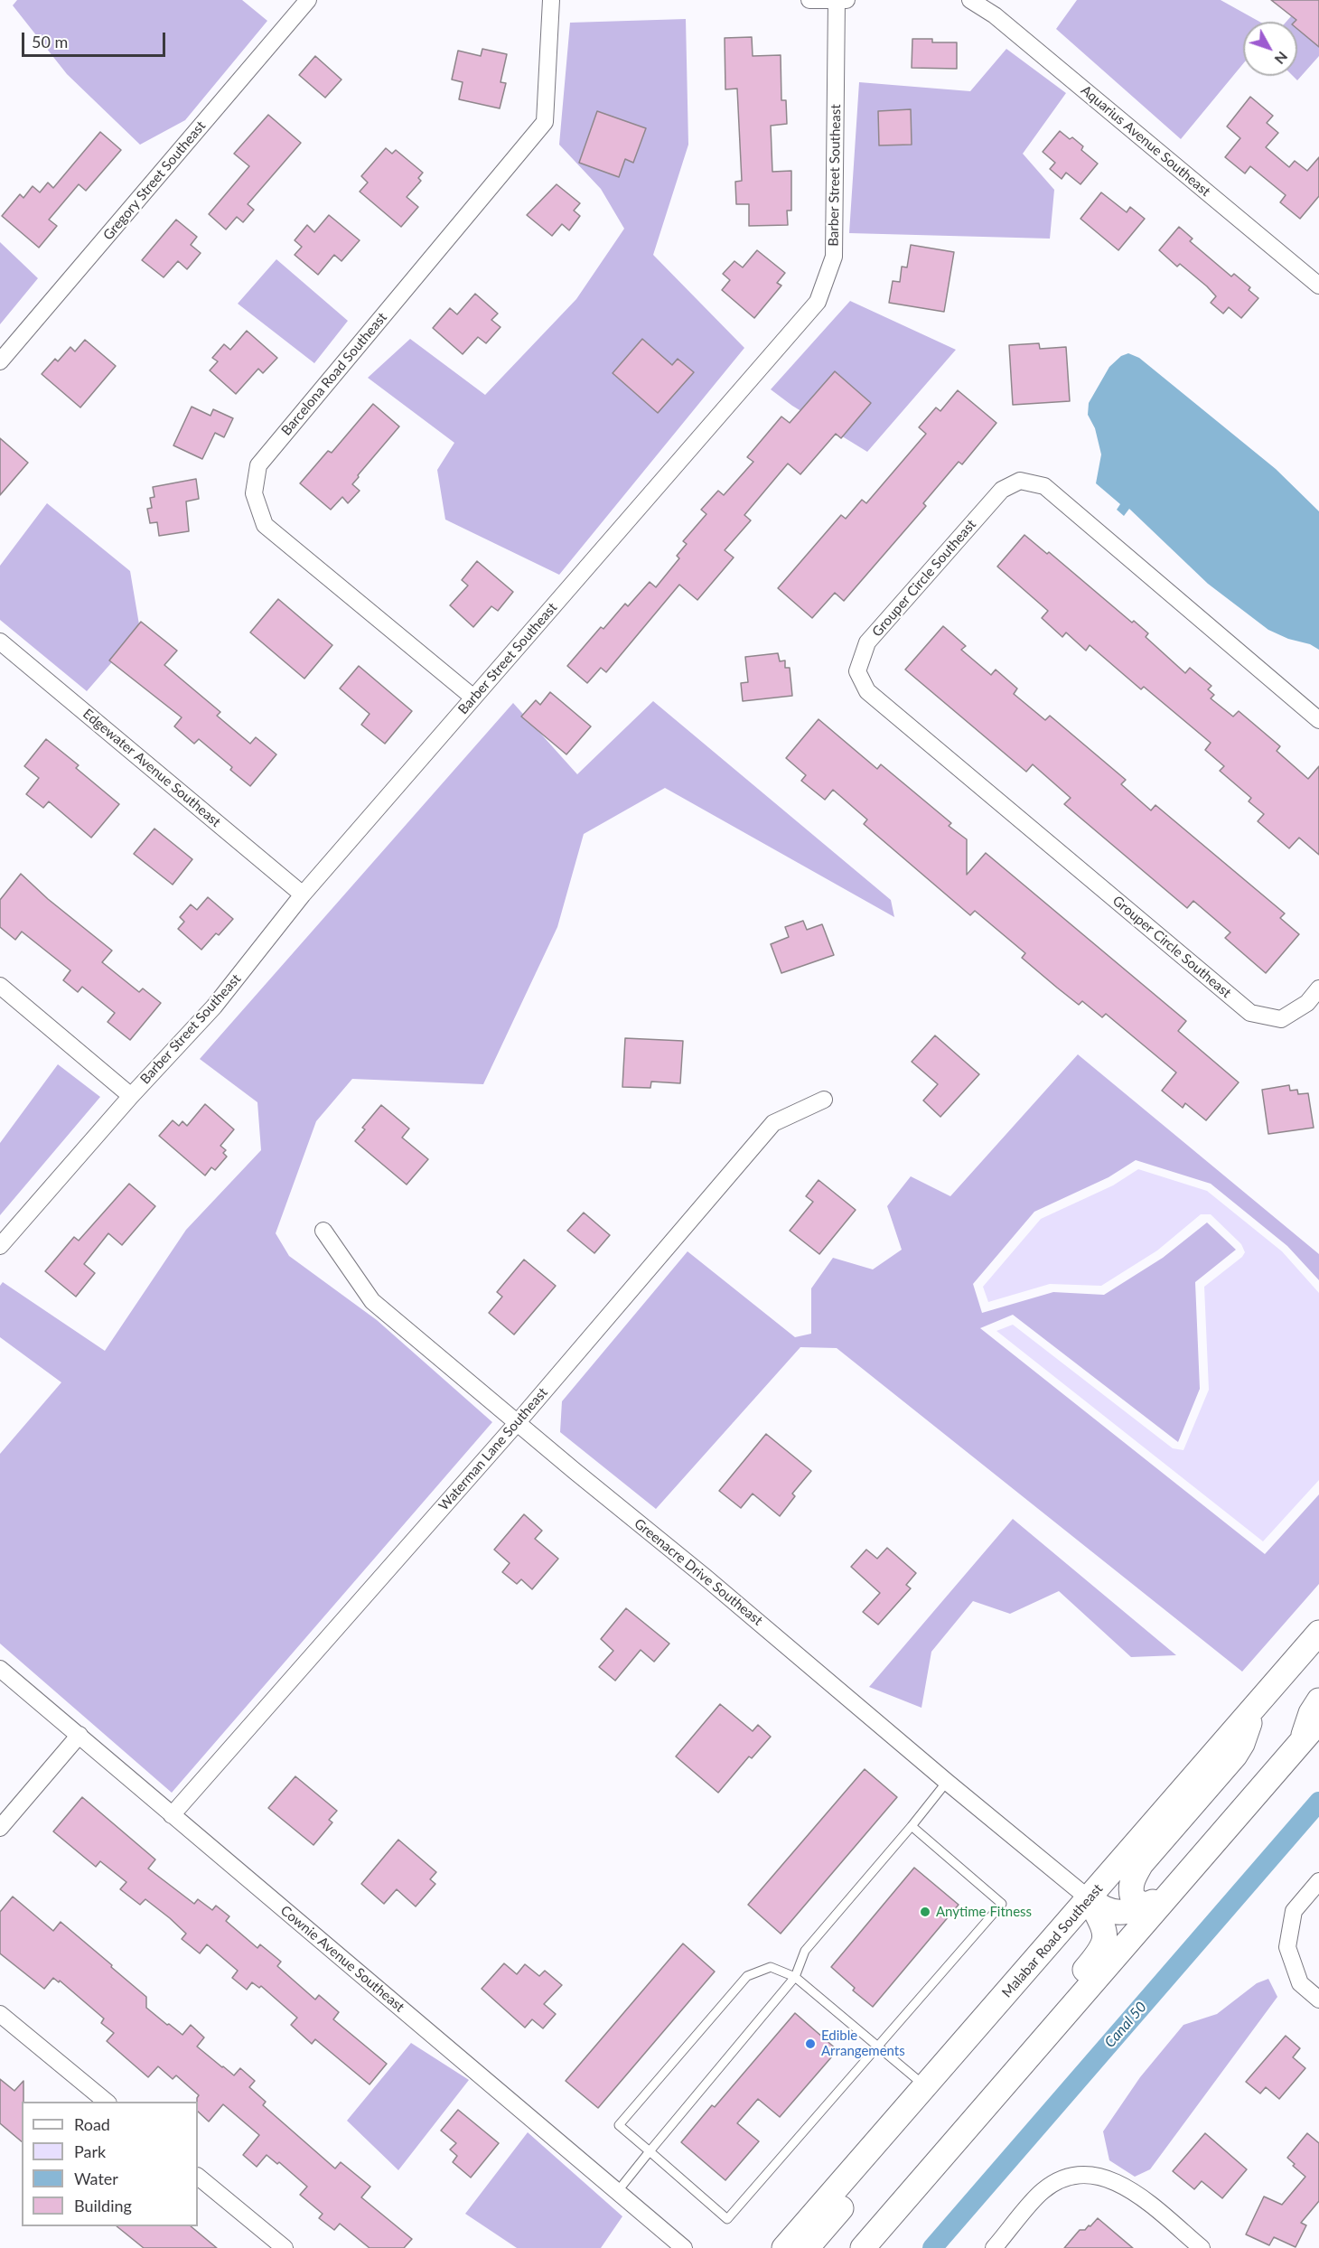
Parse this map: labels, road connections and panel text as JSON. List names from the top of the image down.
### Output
{
  "streets": {
    "main road": ["Malabar Road Southeast"],
    "street": [
      "Aquarius Avenue Southeast",
      "Barber Street Southeast",
      "Gregory Street Southeast",
      "Barcelona Road Southeast",
      "Grouper Circle Southeast",
      "Edgewater Avenue Southeast",
      "Waterman Lane Southeast",
      "Greenacre Drive Southeast",
      "Cownie Avenue Southeast"
    ]
  },
  "crossings": [
    ["Barber Street Southeast", "Barcelona Road Southeast"],
    ["Barber Street Southeast", "Edgewater Avenue Southeast"],
    ["Waterman Lane Southeast", "Greenacre Drive Southeast"],
    ["Waterman Lane Southeast", "Cownie Avenue Southeast"],
    ["Greenacre Drive Southeast", "Malabar Road Southeast"]
  ],
  "water": ["Canal 50"],
  "places": ["Anytime Fitness", "Edible Arrangements"],
  "legend": [
    "Road",
    "Park",
    "Water",
    "Building"
  ],
  "scale_bar": "50 m",
  "north": "bottom right"
}
